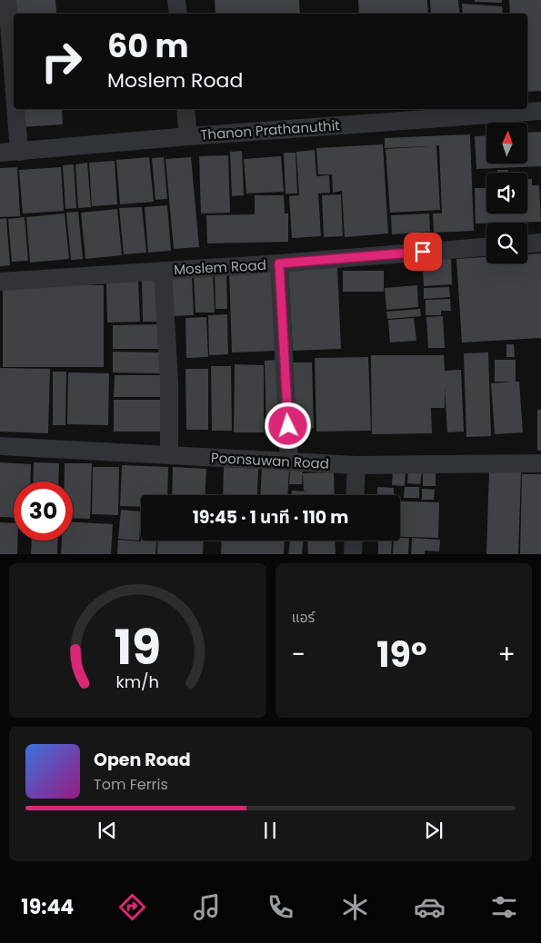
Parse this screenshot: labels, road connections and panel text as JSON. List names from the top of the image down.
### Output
{
  "streets": {
    "street": ["Thanon Prathanuthit", "Moslem Road", "Poonsuwan Road"]
  },
  "north": "top",
  "page": {
    "turn": ["60 m", "Moslem Road"],
    "limit": "30",
    "trip": "19:45 · 1 นาที · 110 m",
    "tile": "แอร์",
    "heat": ["−", "19°", "+"],
    "song": ["Open Road", "Tom Ferris"],
    "tabs": "19:44",
    "gauge": ["19", "km/h"]
  }
}
